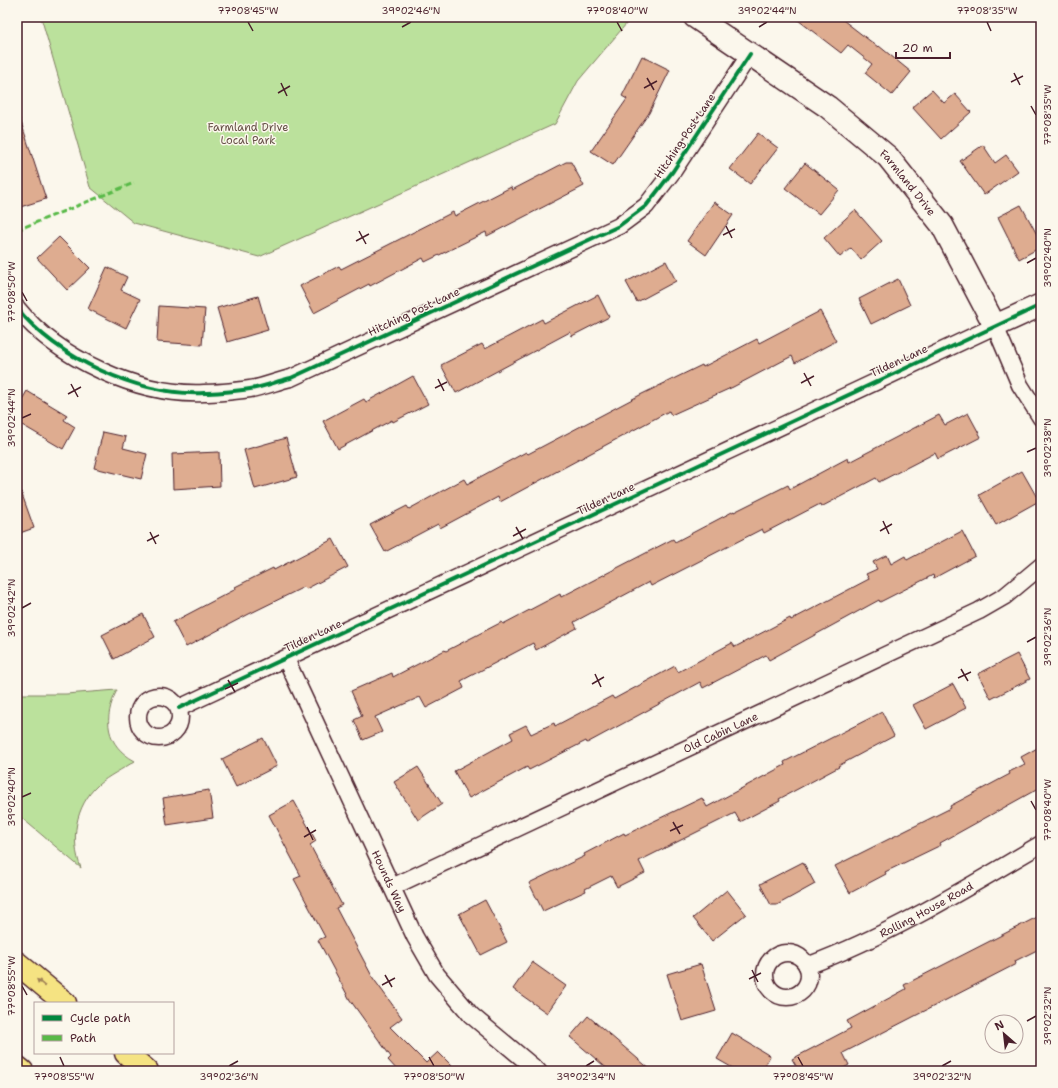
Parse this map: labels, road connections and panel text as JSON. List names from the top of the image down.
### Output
{
  "streets": {
    "street": [
      "Hitching Post Lane",
      "Farmland Drive",
      "Tilden Lane",
      "Old Cabin Lane",
      "Hounds Way",
      "Rolling House Road"
    ]
  },
  "crossings": [
    ["Hitching Post Lane", "Farmland Drive"],
    ["Farmland Drive", "Tilden Lane"],
    ["Tilden Lane", "Hounds Way"],
    ["Old Cabin Lane", "Hounds Way"]
  ],
  "parks": ["Farmland Drive Local Park"],
  "legend": ["Cycle path", "Path"],
  "scale_bar": "20 m",
  "north": "top left",
  "coordinates": [
    "77°08'45\"W",
    "39°02'46\"N",
    "77°08'40\"W",
    "39°02'44\"N",
    "77°08'35\"W",
    "39°02'40\"N",
    "77°08'50\"W",
    "39°02'38\"N",
    "39°02'42\"N",
    "39°02'36\"N",
    "77°08'55\"W",
    "39°02'32\"N",
    "39°02'34\"N"
  ]
}
